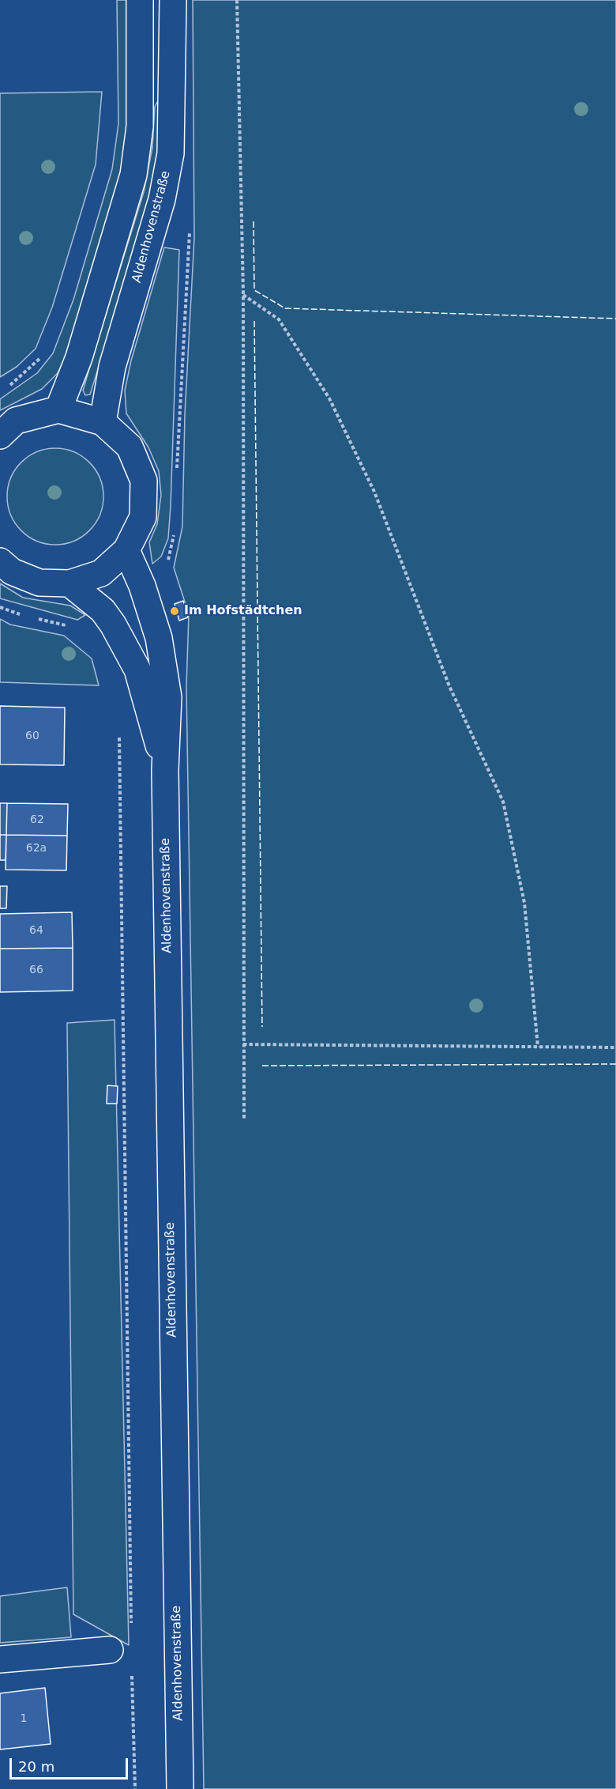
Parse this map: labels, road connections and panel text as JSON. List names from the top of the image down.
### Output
{
  "streets": {
    "street": ["Aldenhovenstraße"]
  },
  "places": ["Im Hofstädtchen"],
  "house_numbers": [
    "60",
    "62",
    "62a",
    "64",
    "66",
    "1"
  ],
  "scale_bar": "20 m"
}
